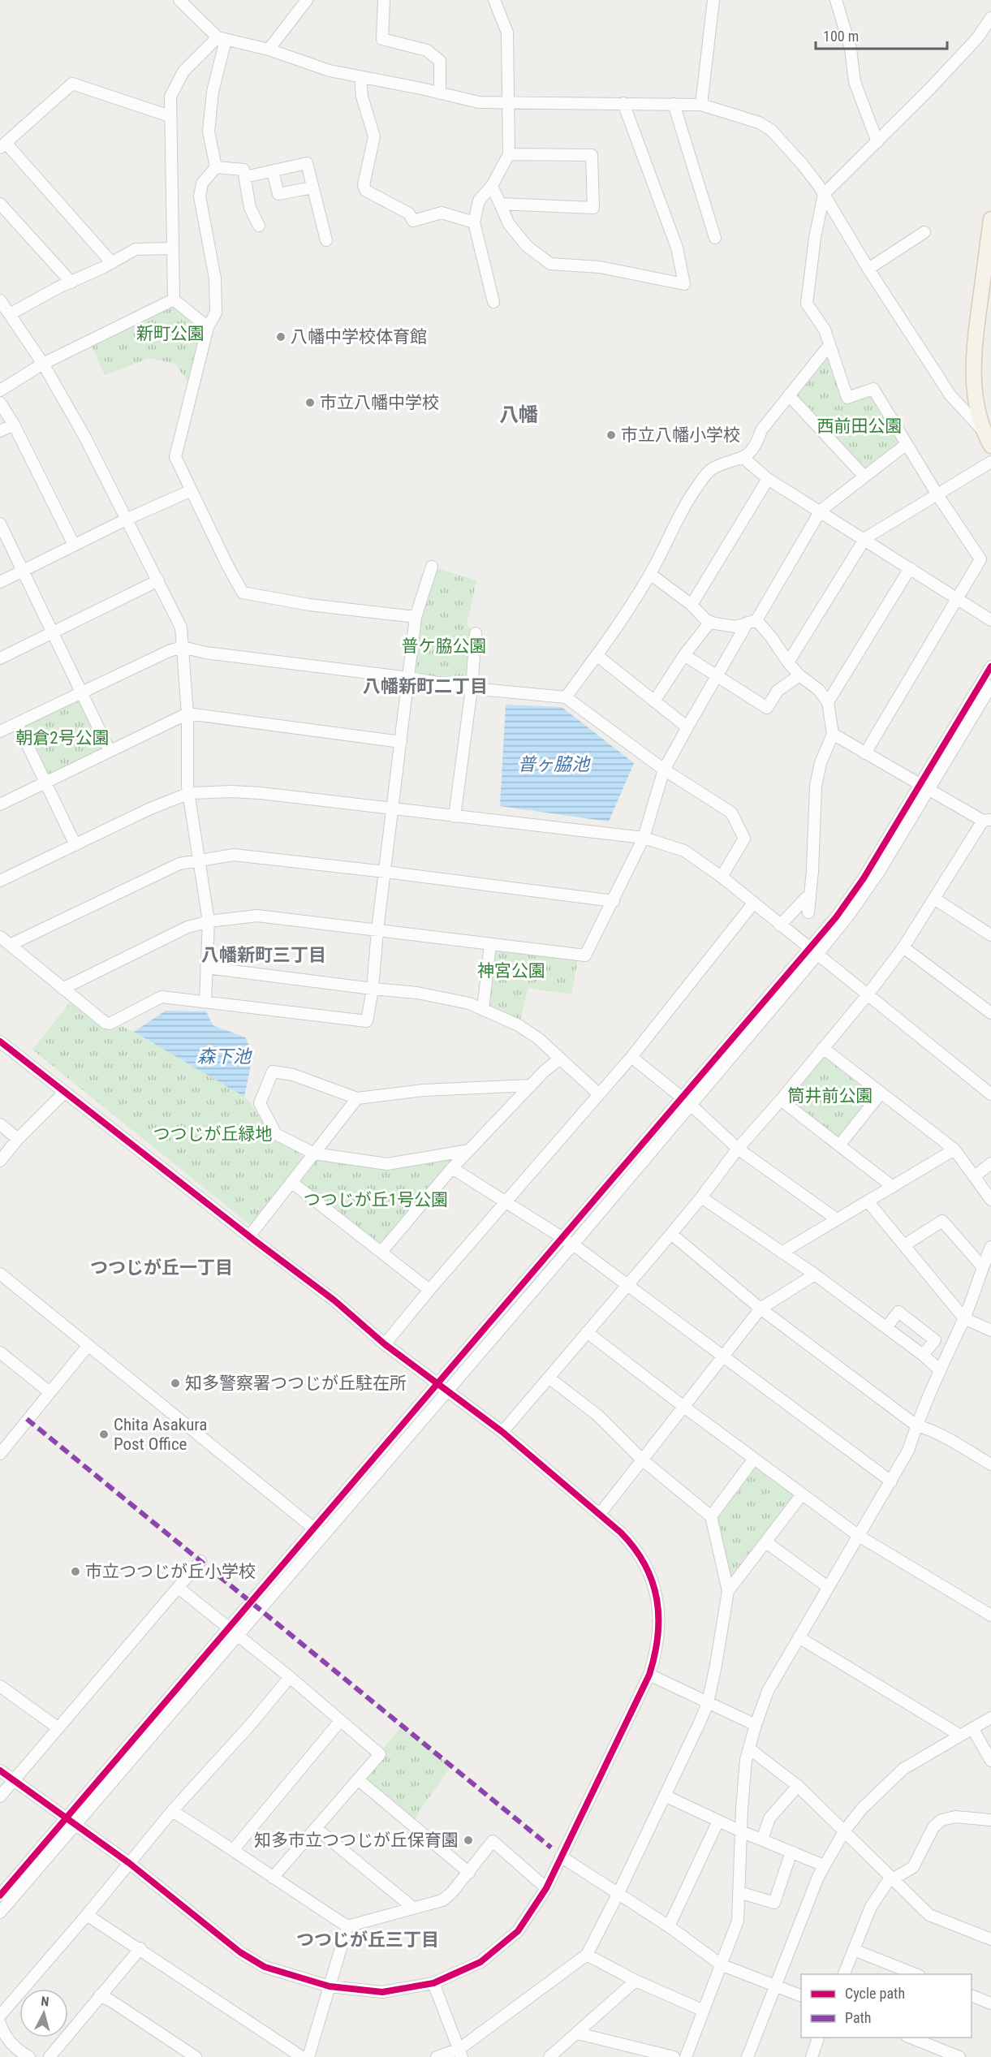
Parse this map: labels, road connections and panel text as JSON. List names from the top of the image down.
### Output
{
  "districts": [
    "八幡",
    "八幡新町二丁目",
    "八幡新町三丁目",
    "つつじが丘一丁目",
    "つつじが丘三丁目"
  ],
  "water": ["普ヶ脇池", "森下池"],
  "parks": [
    "新町公園",
    "西前田公園",
    "普ケ脇公園",
    "朝倉2号公園",
    "神宮公園",
    "筒井前公園",
    "つつじが丘緑地",
    "つつじが丘1号公園"
  ],
  "places": [
    "八幡中学校体育館",
    "市立八幡中学校",
    "市立八幡小学校",
    "知多警察署つつじが丘駐在所",
    "Chita Asakura Post Office",
    "市立つつじが丘小学校",
    "知多市立つつじが丘保育園"
  ],
  "legend": ["Cycle path", "Path"],
  "scale_bar": "100 m",
  "north": "top"
}
